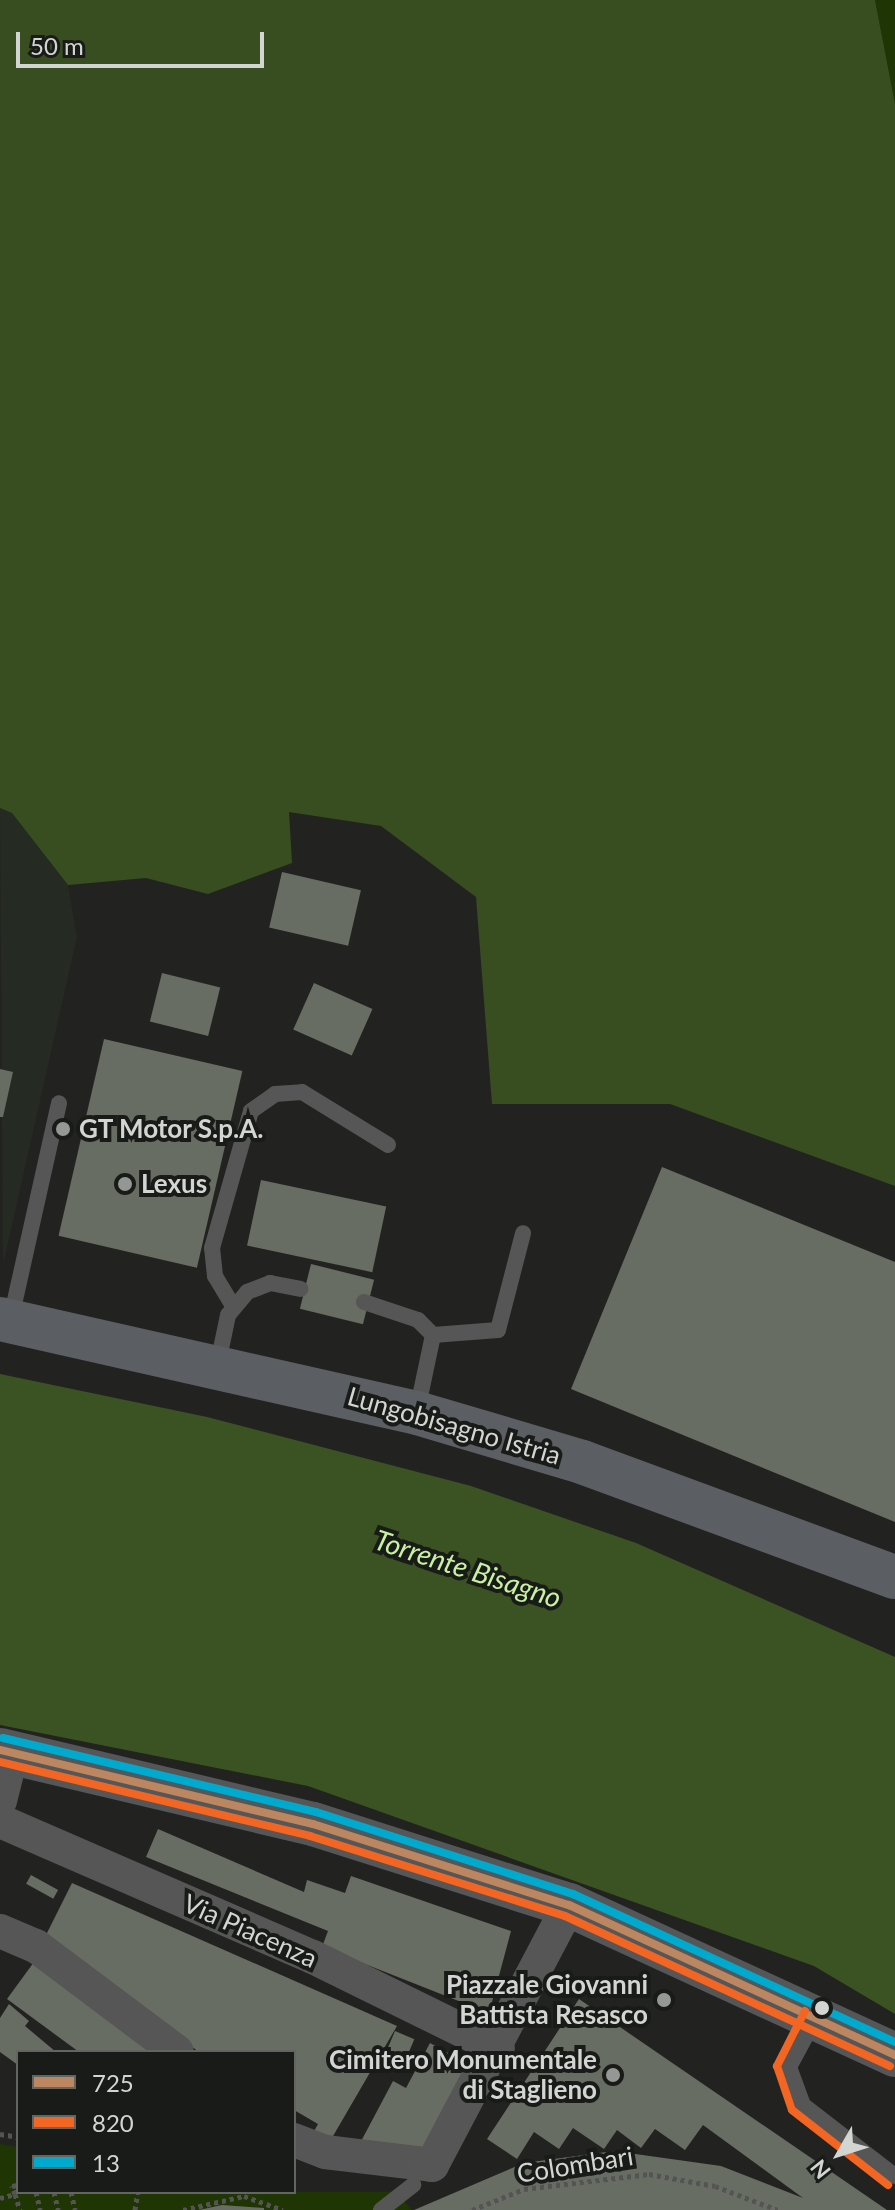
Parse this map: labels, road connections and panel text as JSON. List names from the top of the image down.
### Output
{
  "streets": {
    "main road": ["Lungobisagno Istria"],
    "street": ["Via Piacenza"],
    "path": ["Colombari"]
  },
  "water": ["Torrente Bisagno"],
  "places": [
    "GT Motor S.p.A.",
    "Lexus",
    "Piazzale Giovanni Battista Resasco",
    "Cimitero Monumentale di Staglieno"
  ],
  "lines": ["transit line 13", "transit line 725", "transit line 820"],
  "legend": ["725", "820", "13"],
  "scale_bar": "50 m",
  "north": "bottom left"
}
